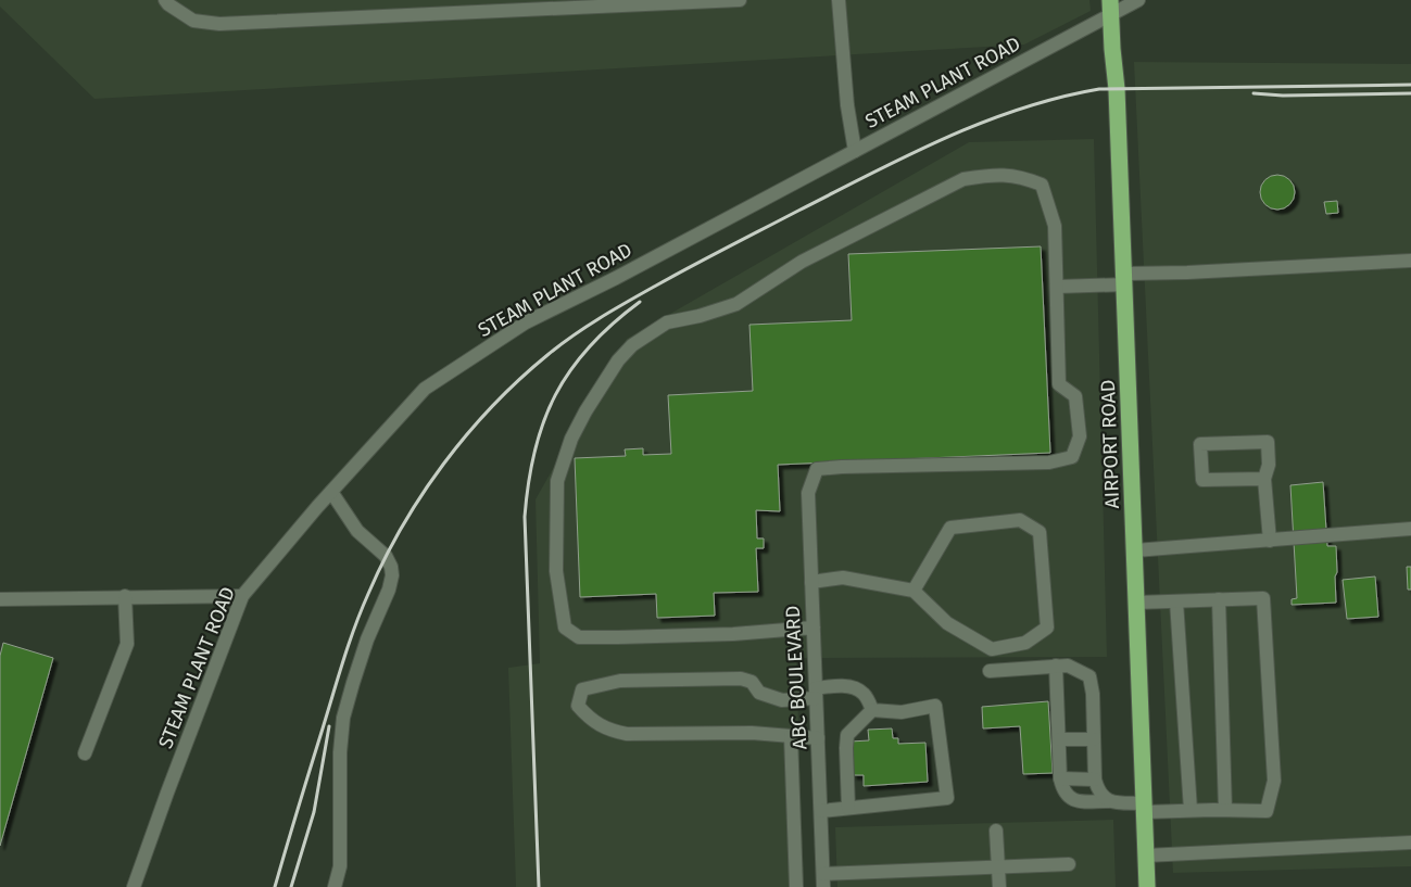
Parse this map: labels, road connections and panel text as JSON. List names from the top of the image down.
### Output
{
  "streets": {
    "highway": ["AIRPORT ROAD"],
    "street": ["STEAM PLANT ROAD", "ABC BOULEVARD"]
  },
  "crossings": [
    ["STEAM PLANT ROAD", "AIRPORT ROAD"]
  ]
}
